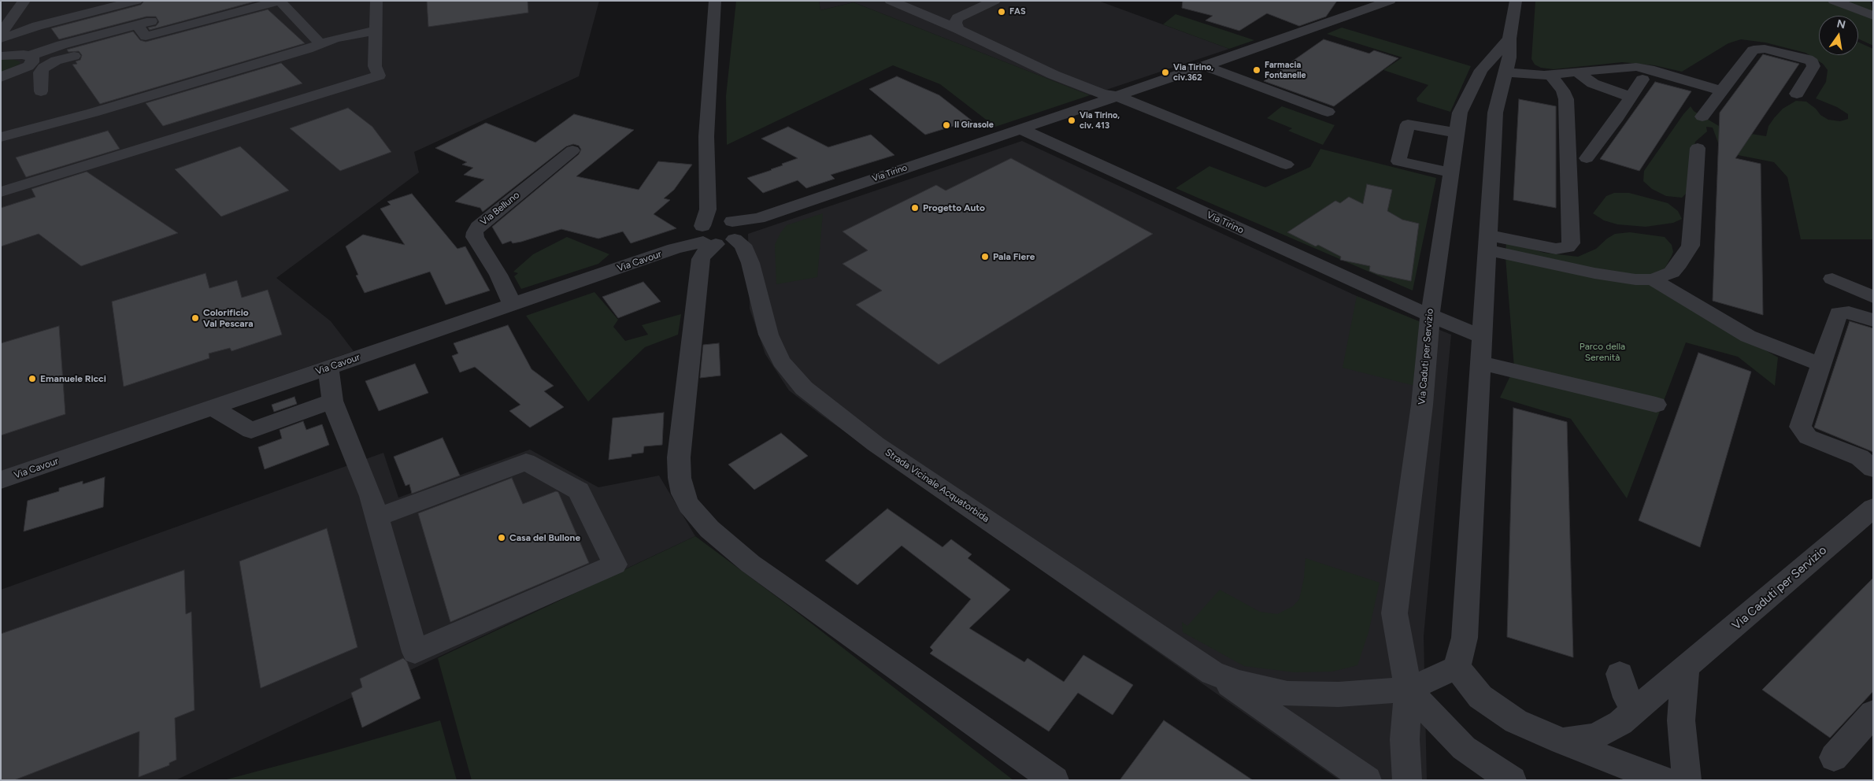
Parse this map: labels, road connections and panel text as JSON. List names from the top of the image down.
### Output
{
  "streets": {
    "street": [
      "Via Tirino",
      "Via Belluno",
      "Via Cavour",
      "Via Caduti per Servizio",
      "Strada Vicinale Acquatorbida"
    ]
  },
  "crossings": [
    ["Via Tirino", "Via Cavour"],
    ["Via Tirino", "Via Caduti per Servizio"],
    ["Via Tirino", "Strada Vicinale Acquatorbida"],
    ["Via Belluno", "Via Cavour"],
    ["Via Cavour", "Strada Vicinale Acquatorbida"],
    ["Via Caduti per Servizio", "Strada Vicinale Acquatorbida"]
  ],
  "parks": ["Parco della Serenità"],
  "places": [
    "FAS",
    "Farmacia Fontanelle",
    "Via Tirino, civ.362",
    "Via Tirino, civ. 413",
    "Il Girasole",
    "Progetto Auto",
    "Pala Fiere",
    "Colorificio Val Pescara",
    "Emanuele Ricci",
    "Casa del Bullone"
  ],
  "north": "top"
}
